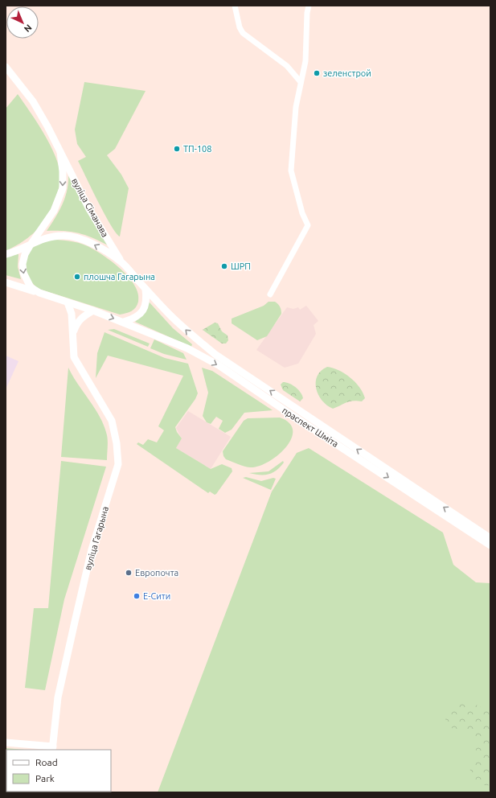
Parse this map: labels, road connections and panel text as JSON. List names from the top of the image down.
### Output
{
  "streets": {
    "main road": ["вуліца Сіманава", "праспект Шміта", "вуліца Гагарына"]
  },
  "crossings": [
    ["вуліца Сіманава", "праспект Шміта"],
    ["праспект Шміта", "вуліца Гагарына"]
  ],
  "one_way": ["вуліца Сіманава"],
  "places": [
    "зеленстрой",
    "ТП-108",
    "ШРП",
    "плошча Гагарына",
    "Европочта",
    "Е-Сити"
  ],
  "legend": ["Road", "Park"],
  "north": "bottom right"
}
